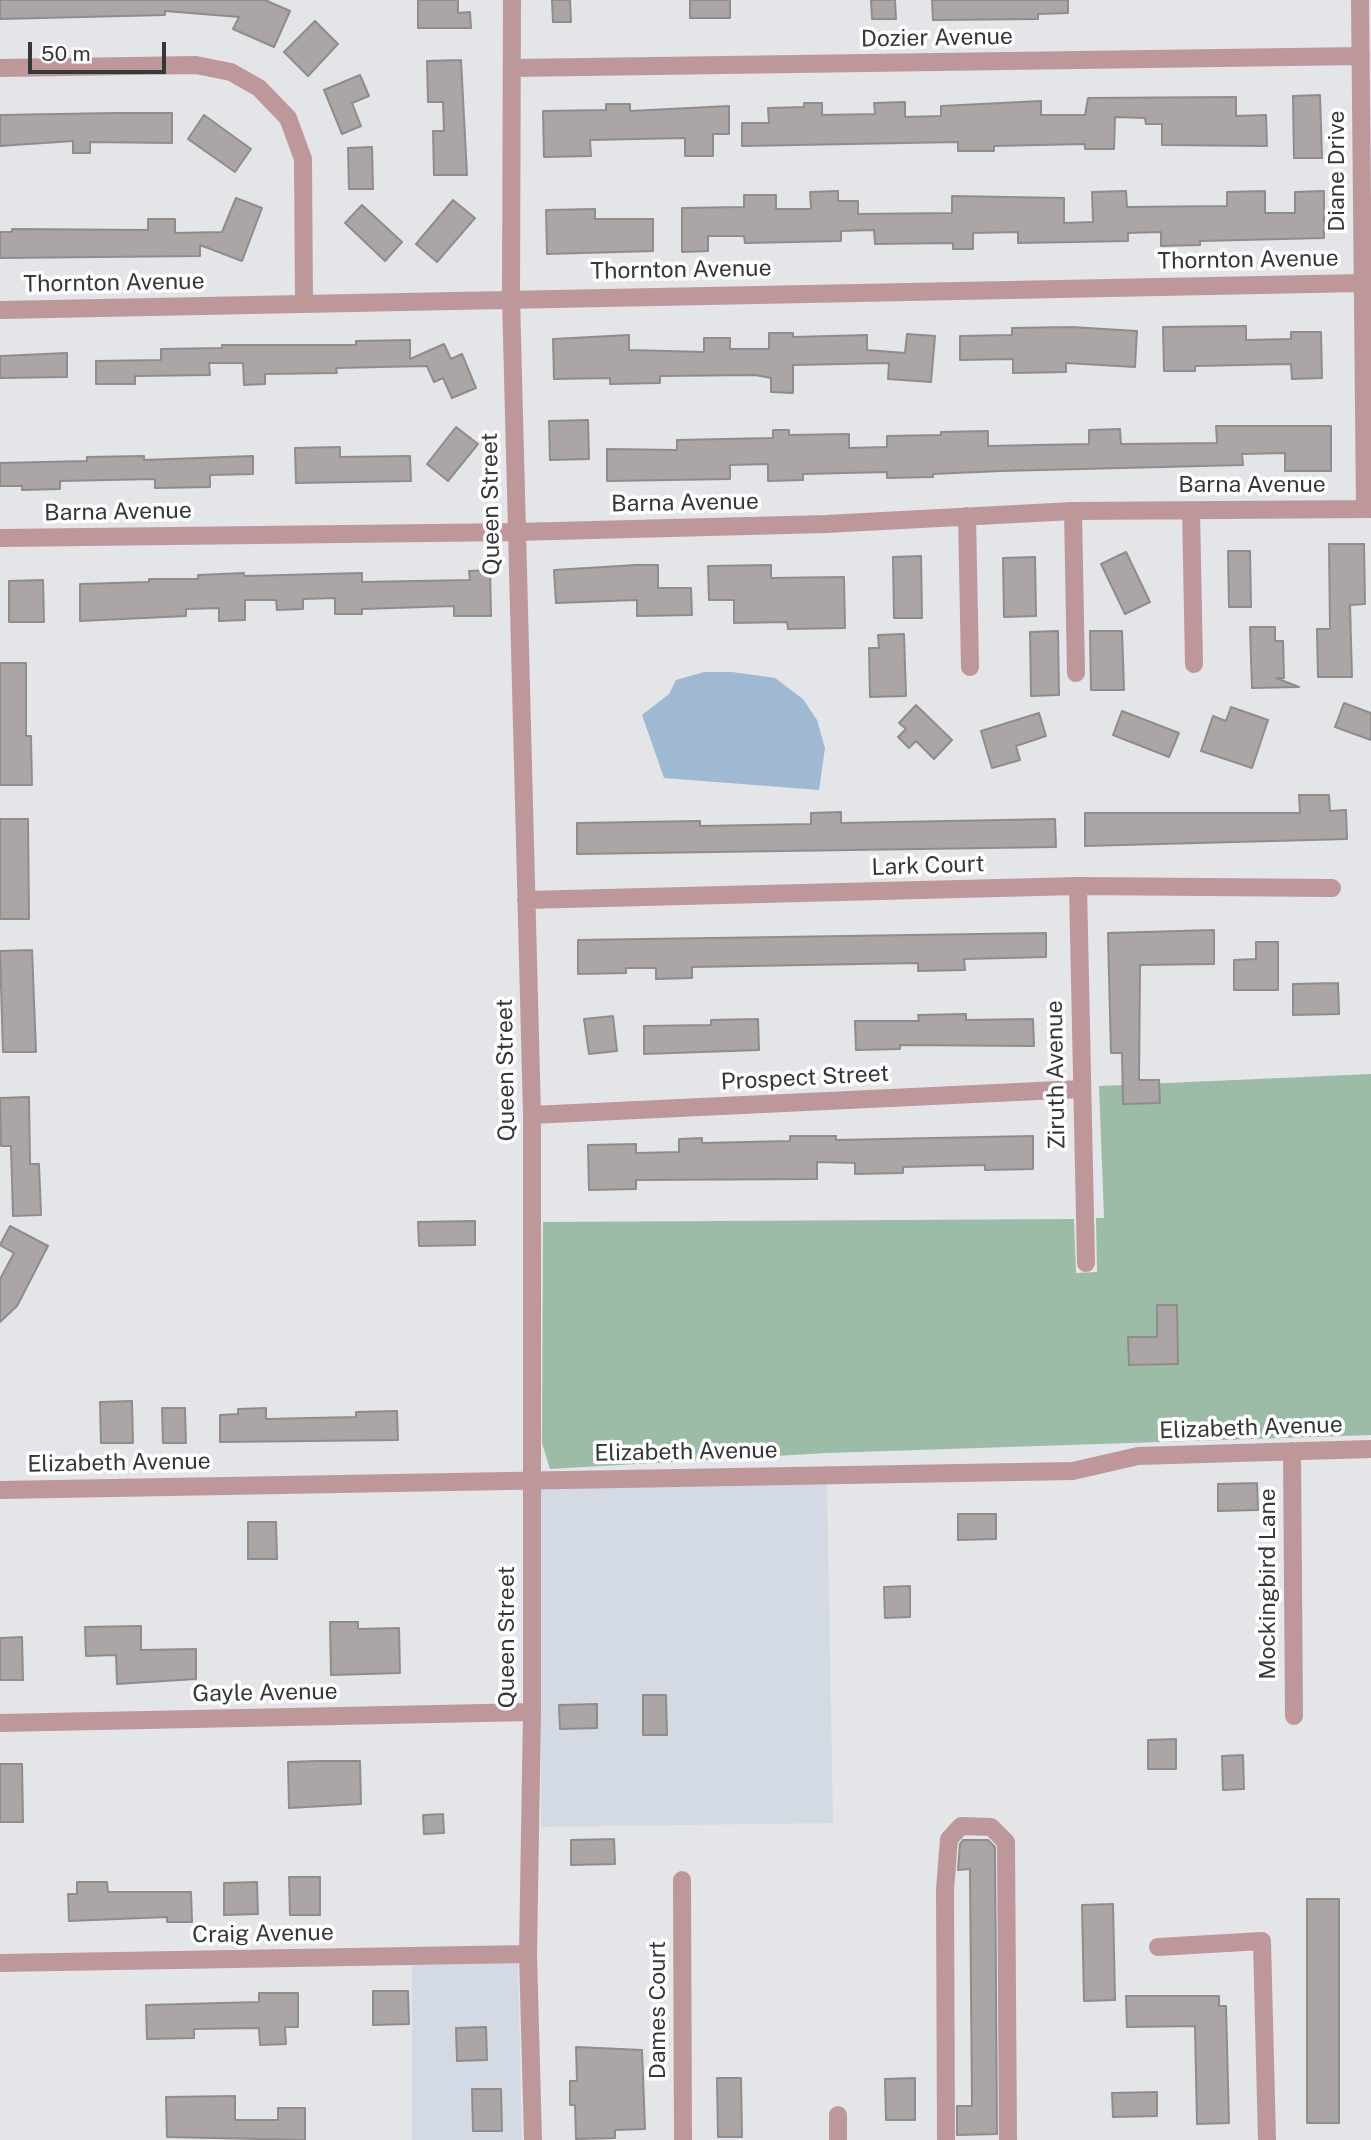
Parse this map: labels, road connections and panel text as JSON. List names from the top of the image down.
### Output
{
  "streets": {
    "street": [
      "Dozier Avenue",
      "Diane Drive",
      "Thornton Avenue",
      "Barna Avenue",
      "Queen Street",
      "Lark Court",
      "Ziruth Avenue",
      "Prospect Street",
      "Elizabeth Avenue",
      "Mockingbird Lane",
      "Gayle Avenue",
      "Craig Avenue",
      "Dames Court"
    ]
  },
  "crossings": [
    ["Dozier Avenue", "Diane Drive"],
    ["Dozier Avenue", "Queen Street"],
    ["Diane Drive", "Thornton Avenue"],
    ["Diane Drive", "Barna Avenue"],
    ["Thornton Avenue", "Queen Street"],
    ["Barna Avenue", "Queen Street"],
    ["Queen Street", "Lark Court"],
    ["Queen Street", "Prospect Street"],
    ["Queen Street", "Elizabeth Avenue"],
    ["Queen Street", "Gayle Avenue"],
    ["Queen Street", "Craig Avenue"],
    ["Lark Court", "Ziruth Avenue"],
    ["Ziruth Avenue", "Prospect Street"],
    ["Elizabeth Avenue", "Mockingbird Lane"]
  ],
  "scale_bar": "50 m"
}
